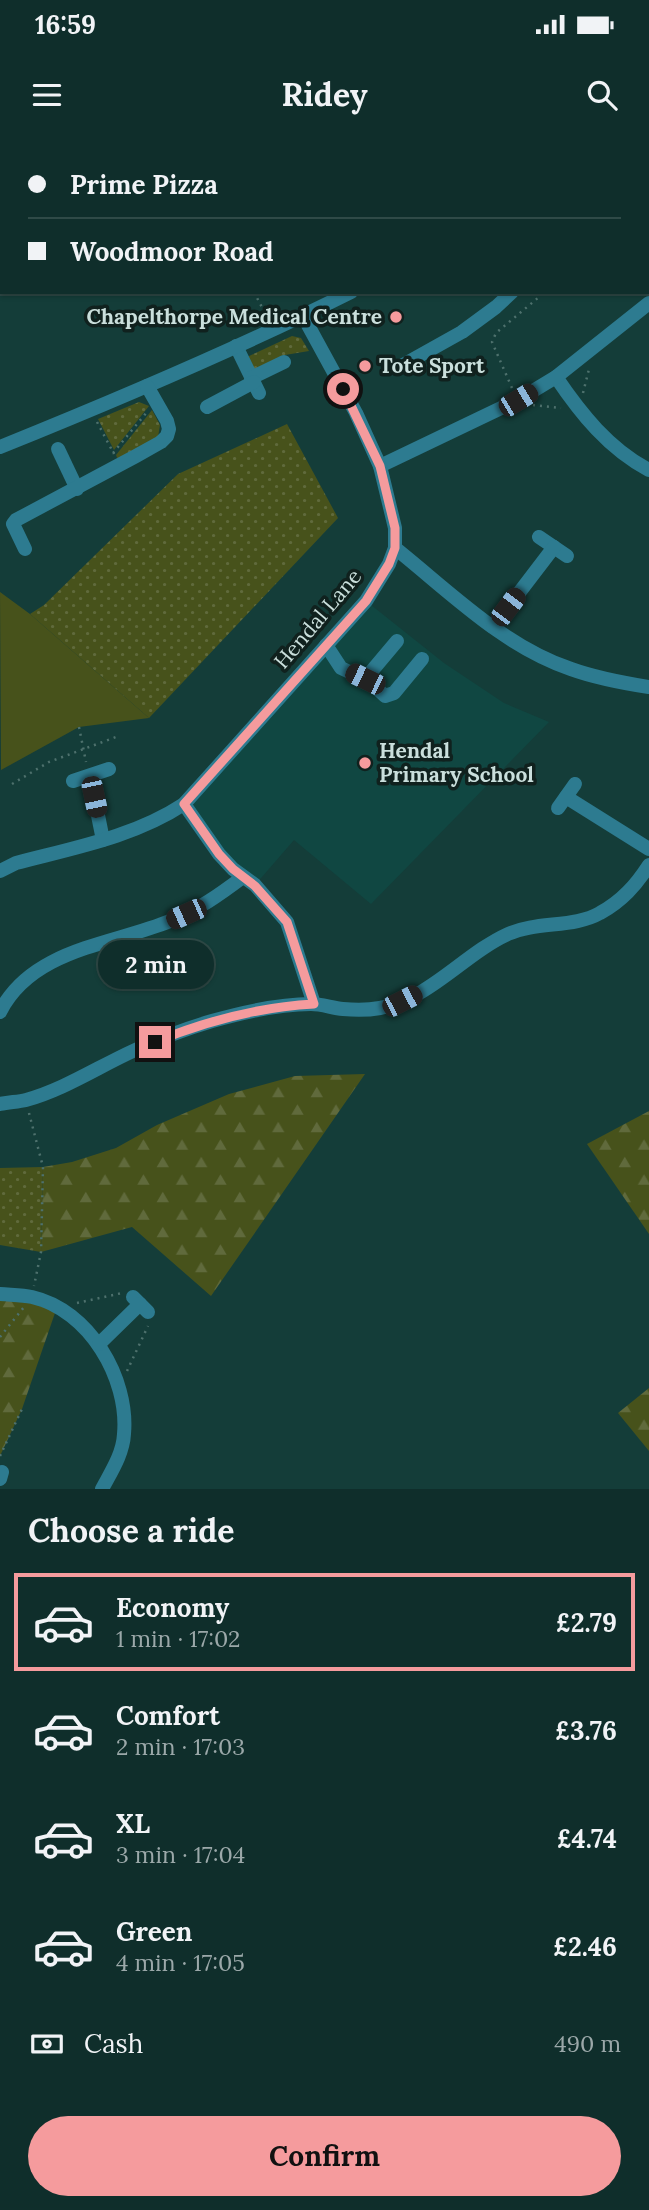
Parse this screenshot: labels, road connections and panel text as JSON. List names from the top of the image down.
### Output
{
  "streets": {
    "street": ["Hendal Lane"]
  },
  "places": ["Chapelthorpe Medical Centre", "Tote Sport", "Hendal Primary School"],
  "page": {
    "status": "16:59",
    "header": "Ridey",
    "banner": ["Prime Pizza", "Woodmoor Road"],
    "bubble": "2 min",
    "heading": "Choose a ride",
    "list": [
      {
        "name": "Economy",
        "note": "1 min · 17:02",
        "value": "£2.79"
      },
      {
        "name": "Comfort",
        "note": "2 min · 17:03",
        "value": "£3.76"
      },
      {
        "name": "XL",
        "note": "3 min · 17:04",
        "value": "£4.74"
      },
      {
        "name": "Green",
        "note": "4 min · 17:05",
        "value": "£2.46"
      }
    ],
    "pay": ["Cash", "490 m"],
    "buttons": "Confirm"
  }
}
